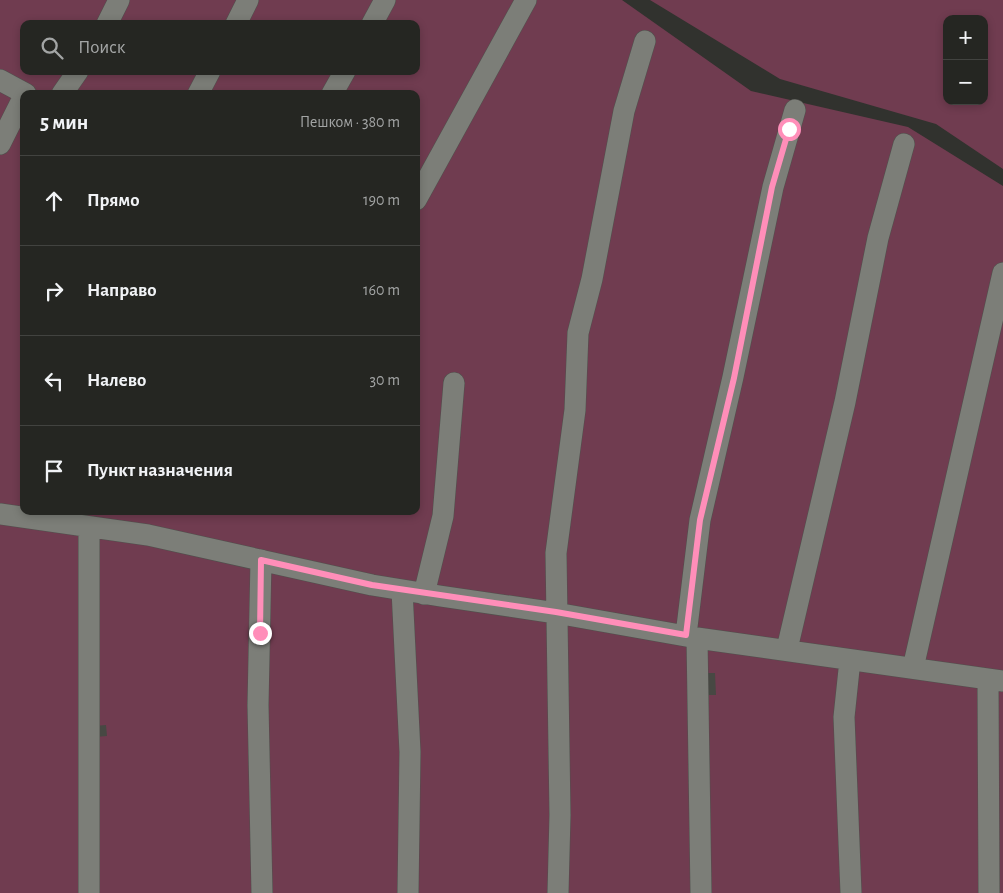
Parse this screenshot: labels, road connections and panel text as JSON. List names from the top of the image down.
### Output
{
  "page": {
    "map_buttons": ["+", "−"],
    "search": "Поиск",
    "heading": ["5 мин", "Пешком · 380 m"],
    "list": [
      ["Прямо", "190 m"],
      ["Направо", "160 m"],
      ["Налево", "30 m"],
      "Пункт назначения"
    ]
  }
}
